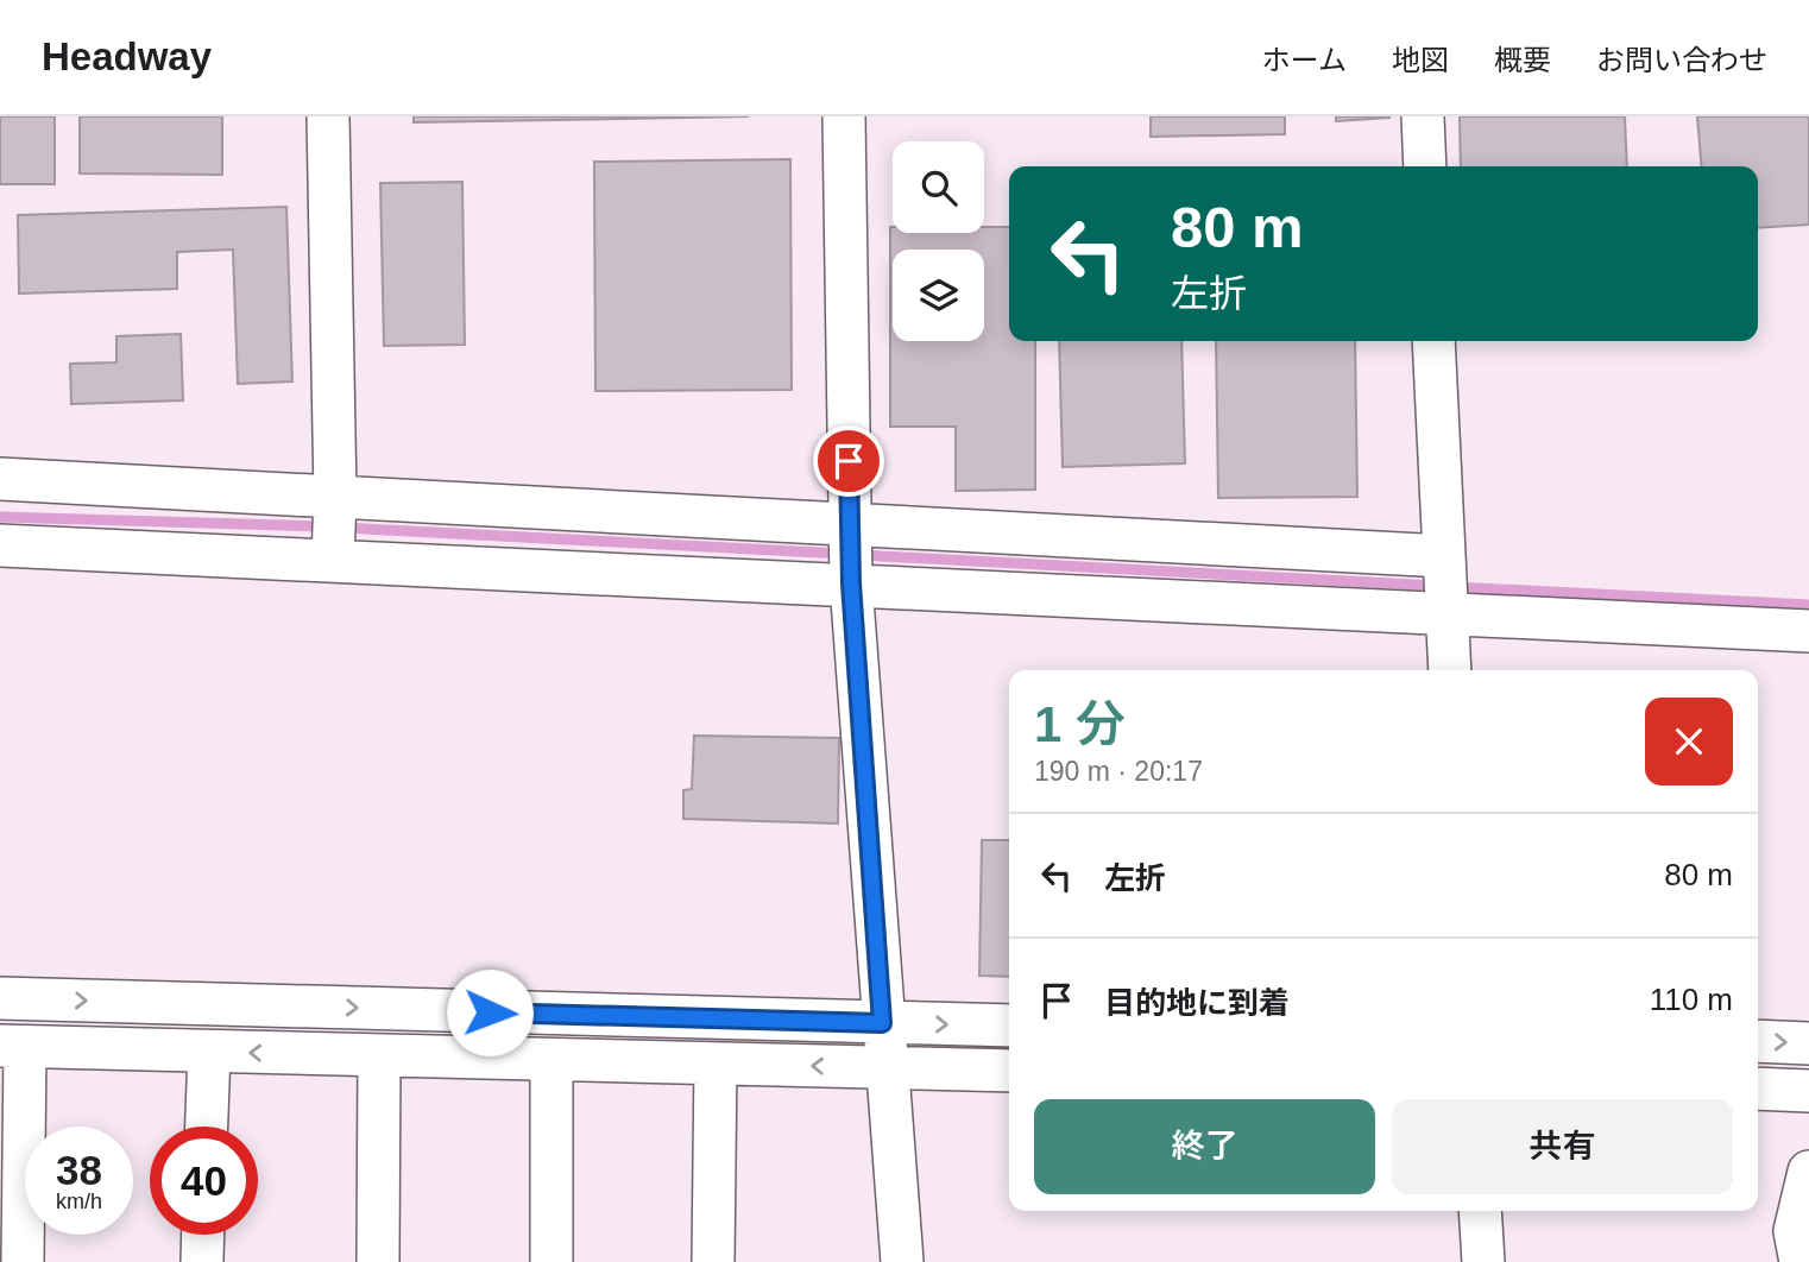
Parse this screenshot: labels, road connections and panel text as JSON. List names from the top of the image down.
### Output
{
  "page": {
    "header": "Headway",
    "nav": [
      "ホーム",
      "地図",
      "概要",
      "お問い合わせ"
    ],
    "turn": ["80 m", "左折"],
    "heading": ["1 分", "190 m · 20:17"],
    "list": [
      {
        "name": "左折",
        "value": "80 m"
      },
      {
        "name": "目的地に到着",
        "value": "110 m"
      }
    ],
    "buttons": ["終了", "共有"],
    "speed": "38 km/h",
    "limit": "40"
  }
}
